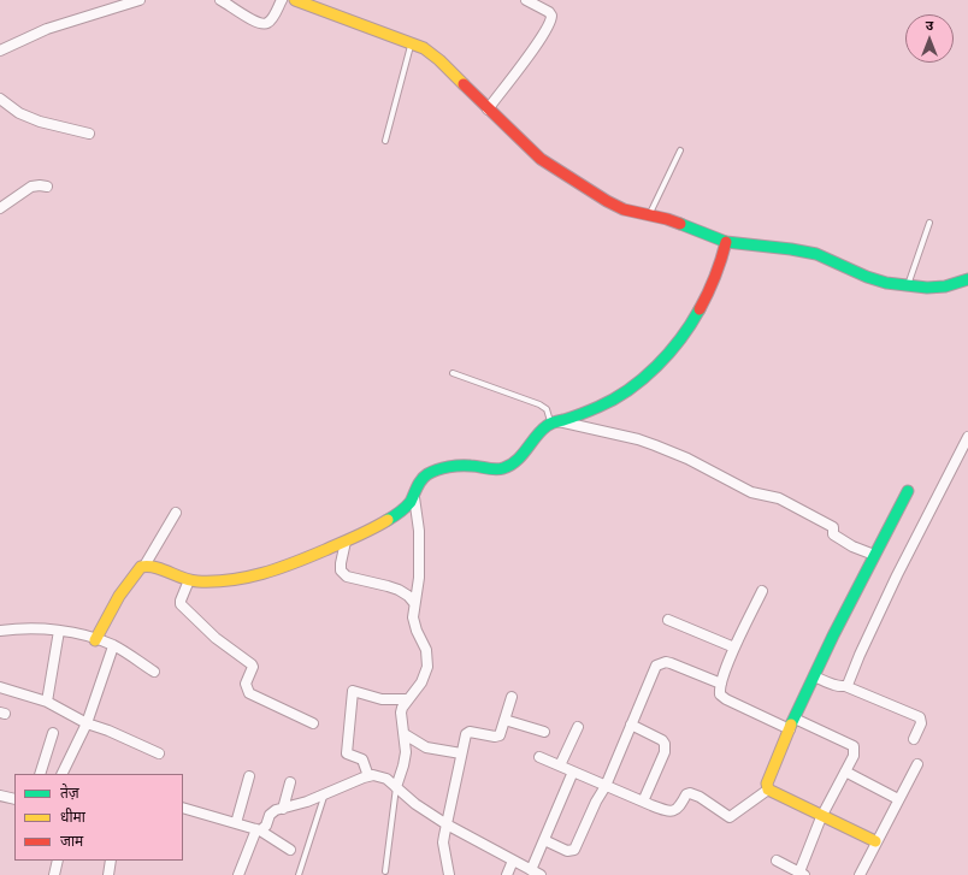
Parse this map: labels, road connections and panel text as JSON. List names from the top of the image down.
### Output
{
  "legend": ["तेज़", "धीमा", "जाम"],
  "north": "top"
}
